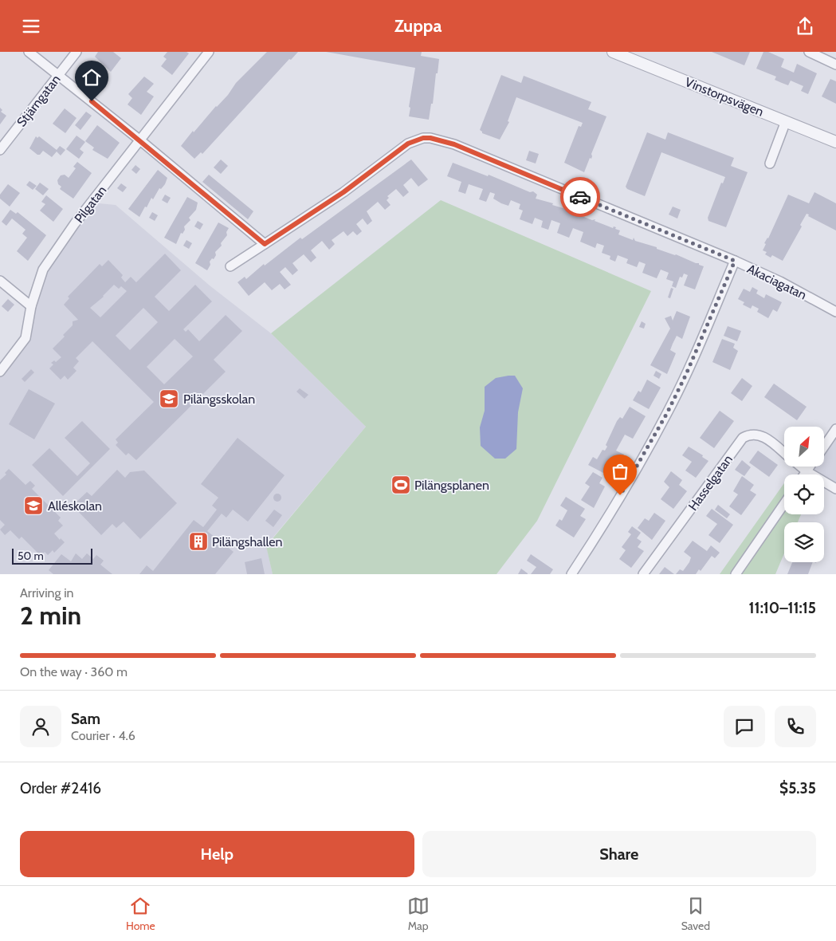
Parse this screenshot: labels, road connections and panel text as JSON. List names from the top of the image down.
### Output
{
  "streets": {
    "street": [
      "Vinstorpsvägen",
      "Stjärngatan",
      "Pilgatan",
      "Akaciagatan",
      "Hasselgatan"
    ]
  },
  "places": {
    "school or university": ["Pilängsskolan", "Alléskolan"],
    "sports": ["Pilängsplanen"],
    "building": ["Pilängshallen"]
  },
  "scale_bar": "50 m",
  "north": "top right",
  "page": {
    "header": "Zuppa",
    "scale": "50 m",
    "heading": ["2 min", "Arriving in", "11:10–11:15"],
    "panel": [
      "Sam",
      "Courier · 4.6",
      "Order #2416",
      "$5.35"
    ],
    "bar": "On the way · 360 m",
    "buttons": ["Help", "Share"],
    "tabs": ["Home", "Map", "Saved"]
  }
}
